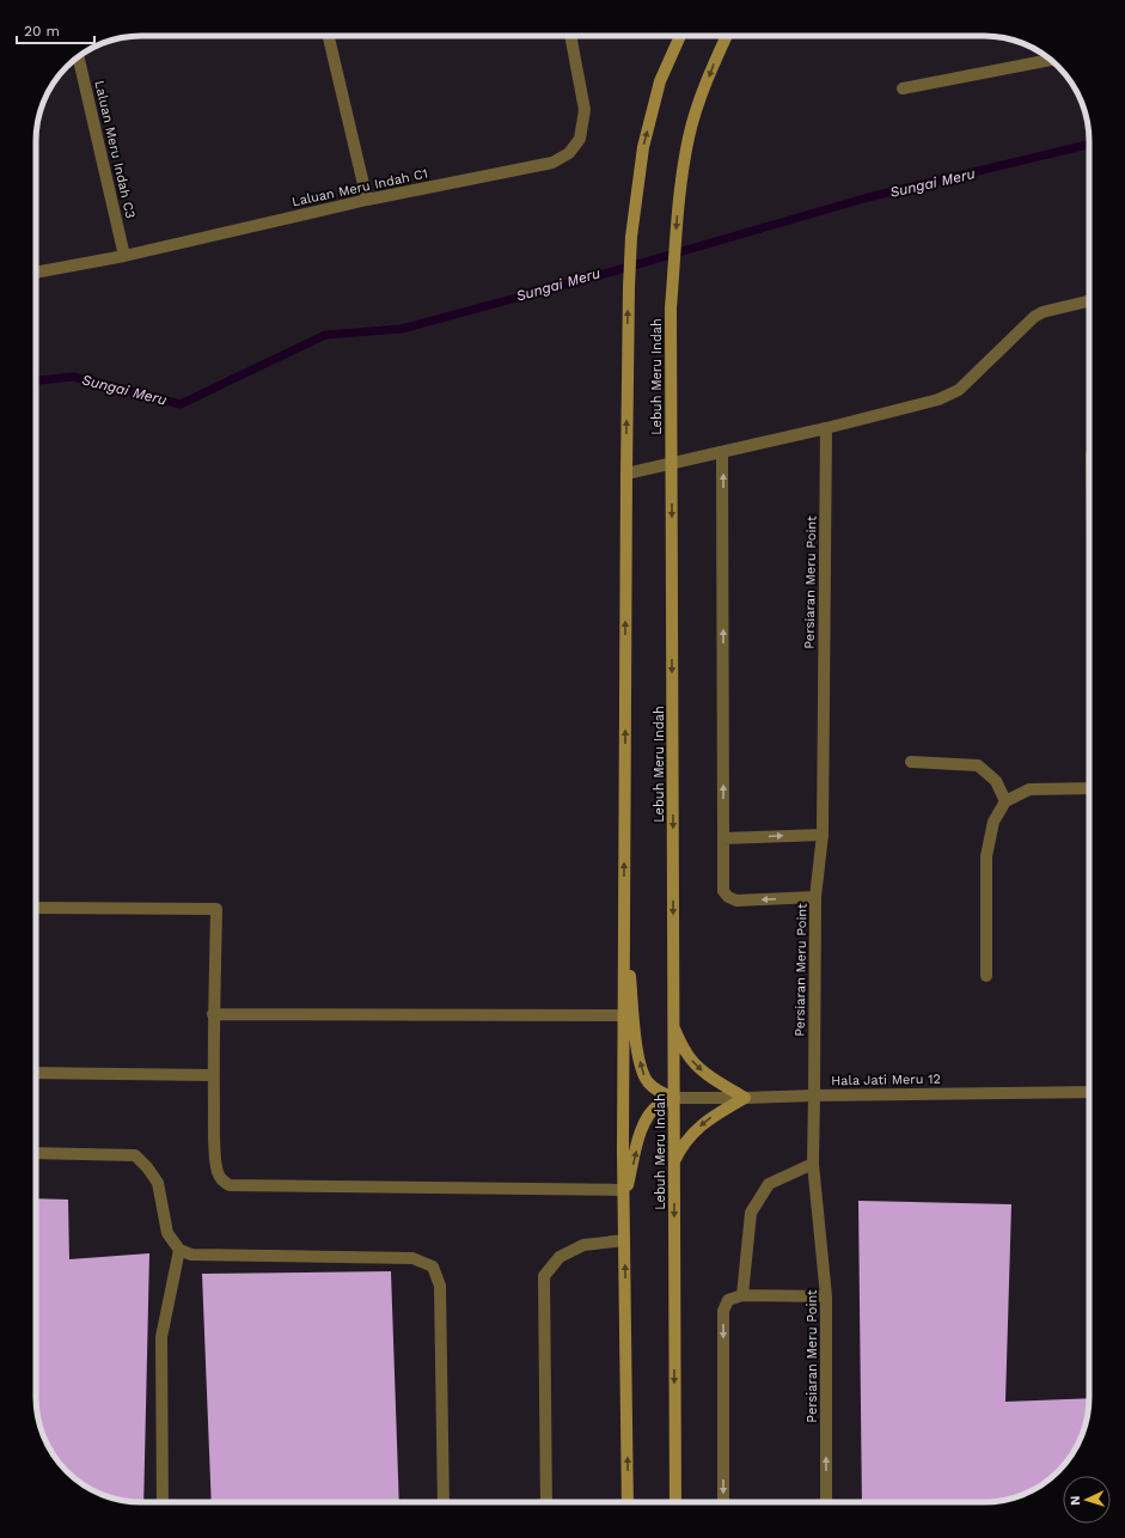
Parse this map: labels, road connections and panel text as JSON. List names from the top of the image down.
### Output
{
  "streets": {
    "main road": ["Lebuh Meru Indah"],
    "street": [
      "Laluan Meru Indah C3",
      "Laluan Meru Indah C1",
      "Persiaran Meru Point",
      "Hala Jati Meru 12"
    ]
  },
  "crossings": [
    ["Laluan Meru Indah C3", "Laluan Meru Indah C1"],
    ["Lebuh Meru Indah", "Hala Jati Meru 12"],
    ["Persiaran Meru Point", "Hala Jati Meru 12"]
  ],
  "water": ["Sungai Meru"],
  "scale_bar": "20 m",
  "north": "left"
}
